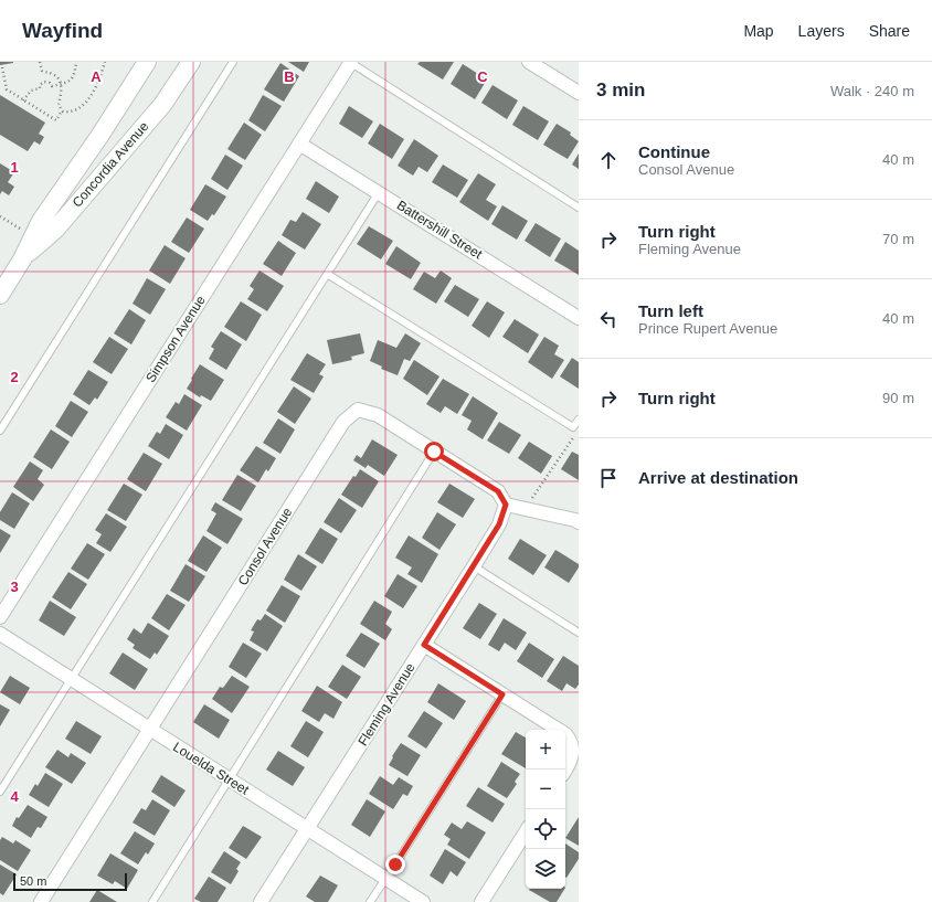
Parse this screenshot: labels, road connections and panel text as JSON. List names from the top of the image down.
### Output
{
  "streets": {
    "main road": ["Concordia Avenue"],
    "street": [
      "Battershill Street",
      "Simpson Avenue",
      "Consol Avenue",
      "Fleming Avenue",
      "Louelda Street"
    ]
  },
  "crossings": [
    ["Battershill Street", "Simpson Avenue"],
    ["Consol Avenue", "Fleming Avenue"],
    ["Consol Avenue", "Louelda Street"],
    ["Fleming Avenue", "Louelda Street"]
  ],
  "scale_bar": "50 m",
  "page": {
    "header": "Wayfind",
    "nav": ["Map", "Layers", "Share"],
    "heading": ["3 min", "Walk · 240 m"],
    "list": [
      ["Continue", "Consol Avenue", "40 m"],
      ["Turn right", "Fleming Avenue", "70 m"],
      ["Turn left", "Prince Rupert Avenue", "40 m"],
      ["Turn right", "90 m"],
      "Arrive at destination"
    ],
    "map_buttons": ["+", "−"],
    "scale": "50 m"
  },
  "grid": {
    "columns": ["A", "B", "C"],
    "rows": [
      "1",
      "2",
      "3",
      "4"
    ]
  }
}
